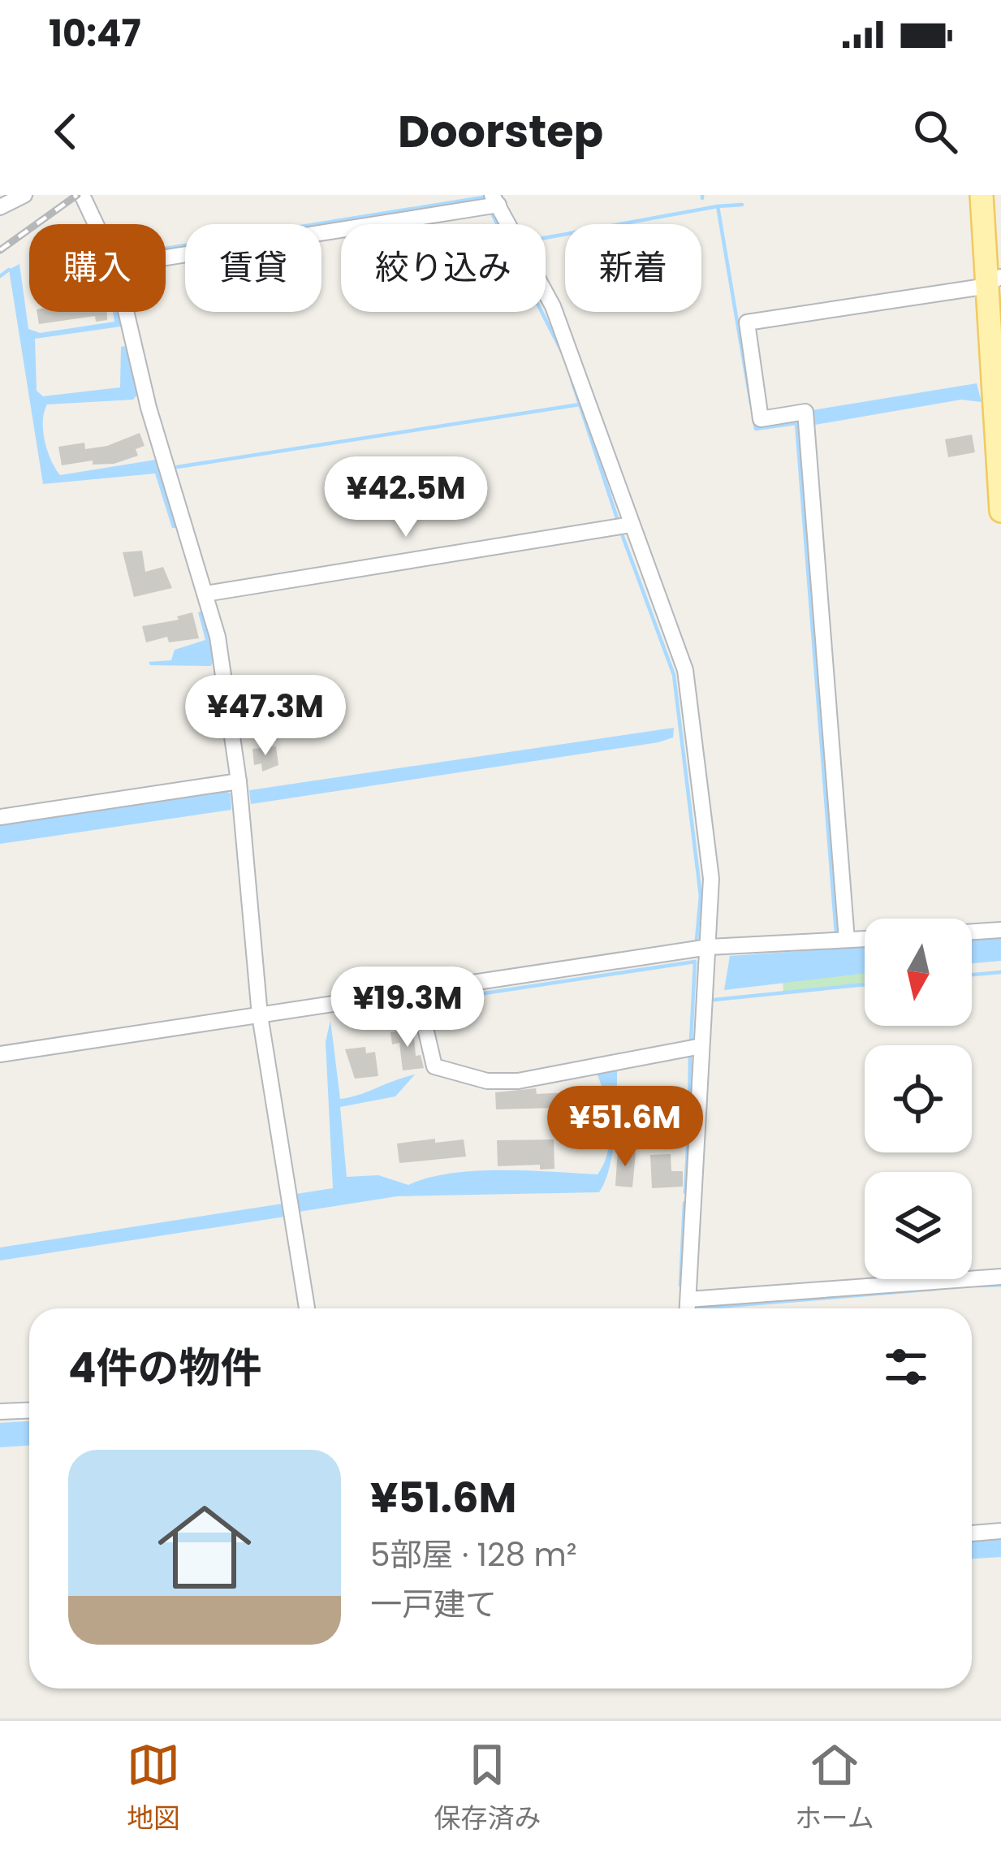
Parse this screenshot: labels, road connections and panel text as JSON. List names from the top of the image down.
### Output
{
  "north": "bottom",
  "page": {
    "status": "10:47",
    "header": "Doorstep",
    "chip": [
      "購入",
      "賃貸",
      "絞り込み",
      "新着"
    ],
    "price": [
      "¥42.5M",
      "¥47.3M",
      "¥19.3M",
      "¥51.6M"
    ],
    "heading": "4件の物件",
    "list": [
      {
        "name": "¥51.6M",
        "note": "5部屋 · 128 m² · 一戸建て"
      }
    ],
    "tabs": ["地図", "保存済み", "ホーム"]
  }
}
